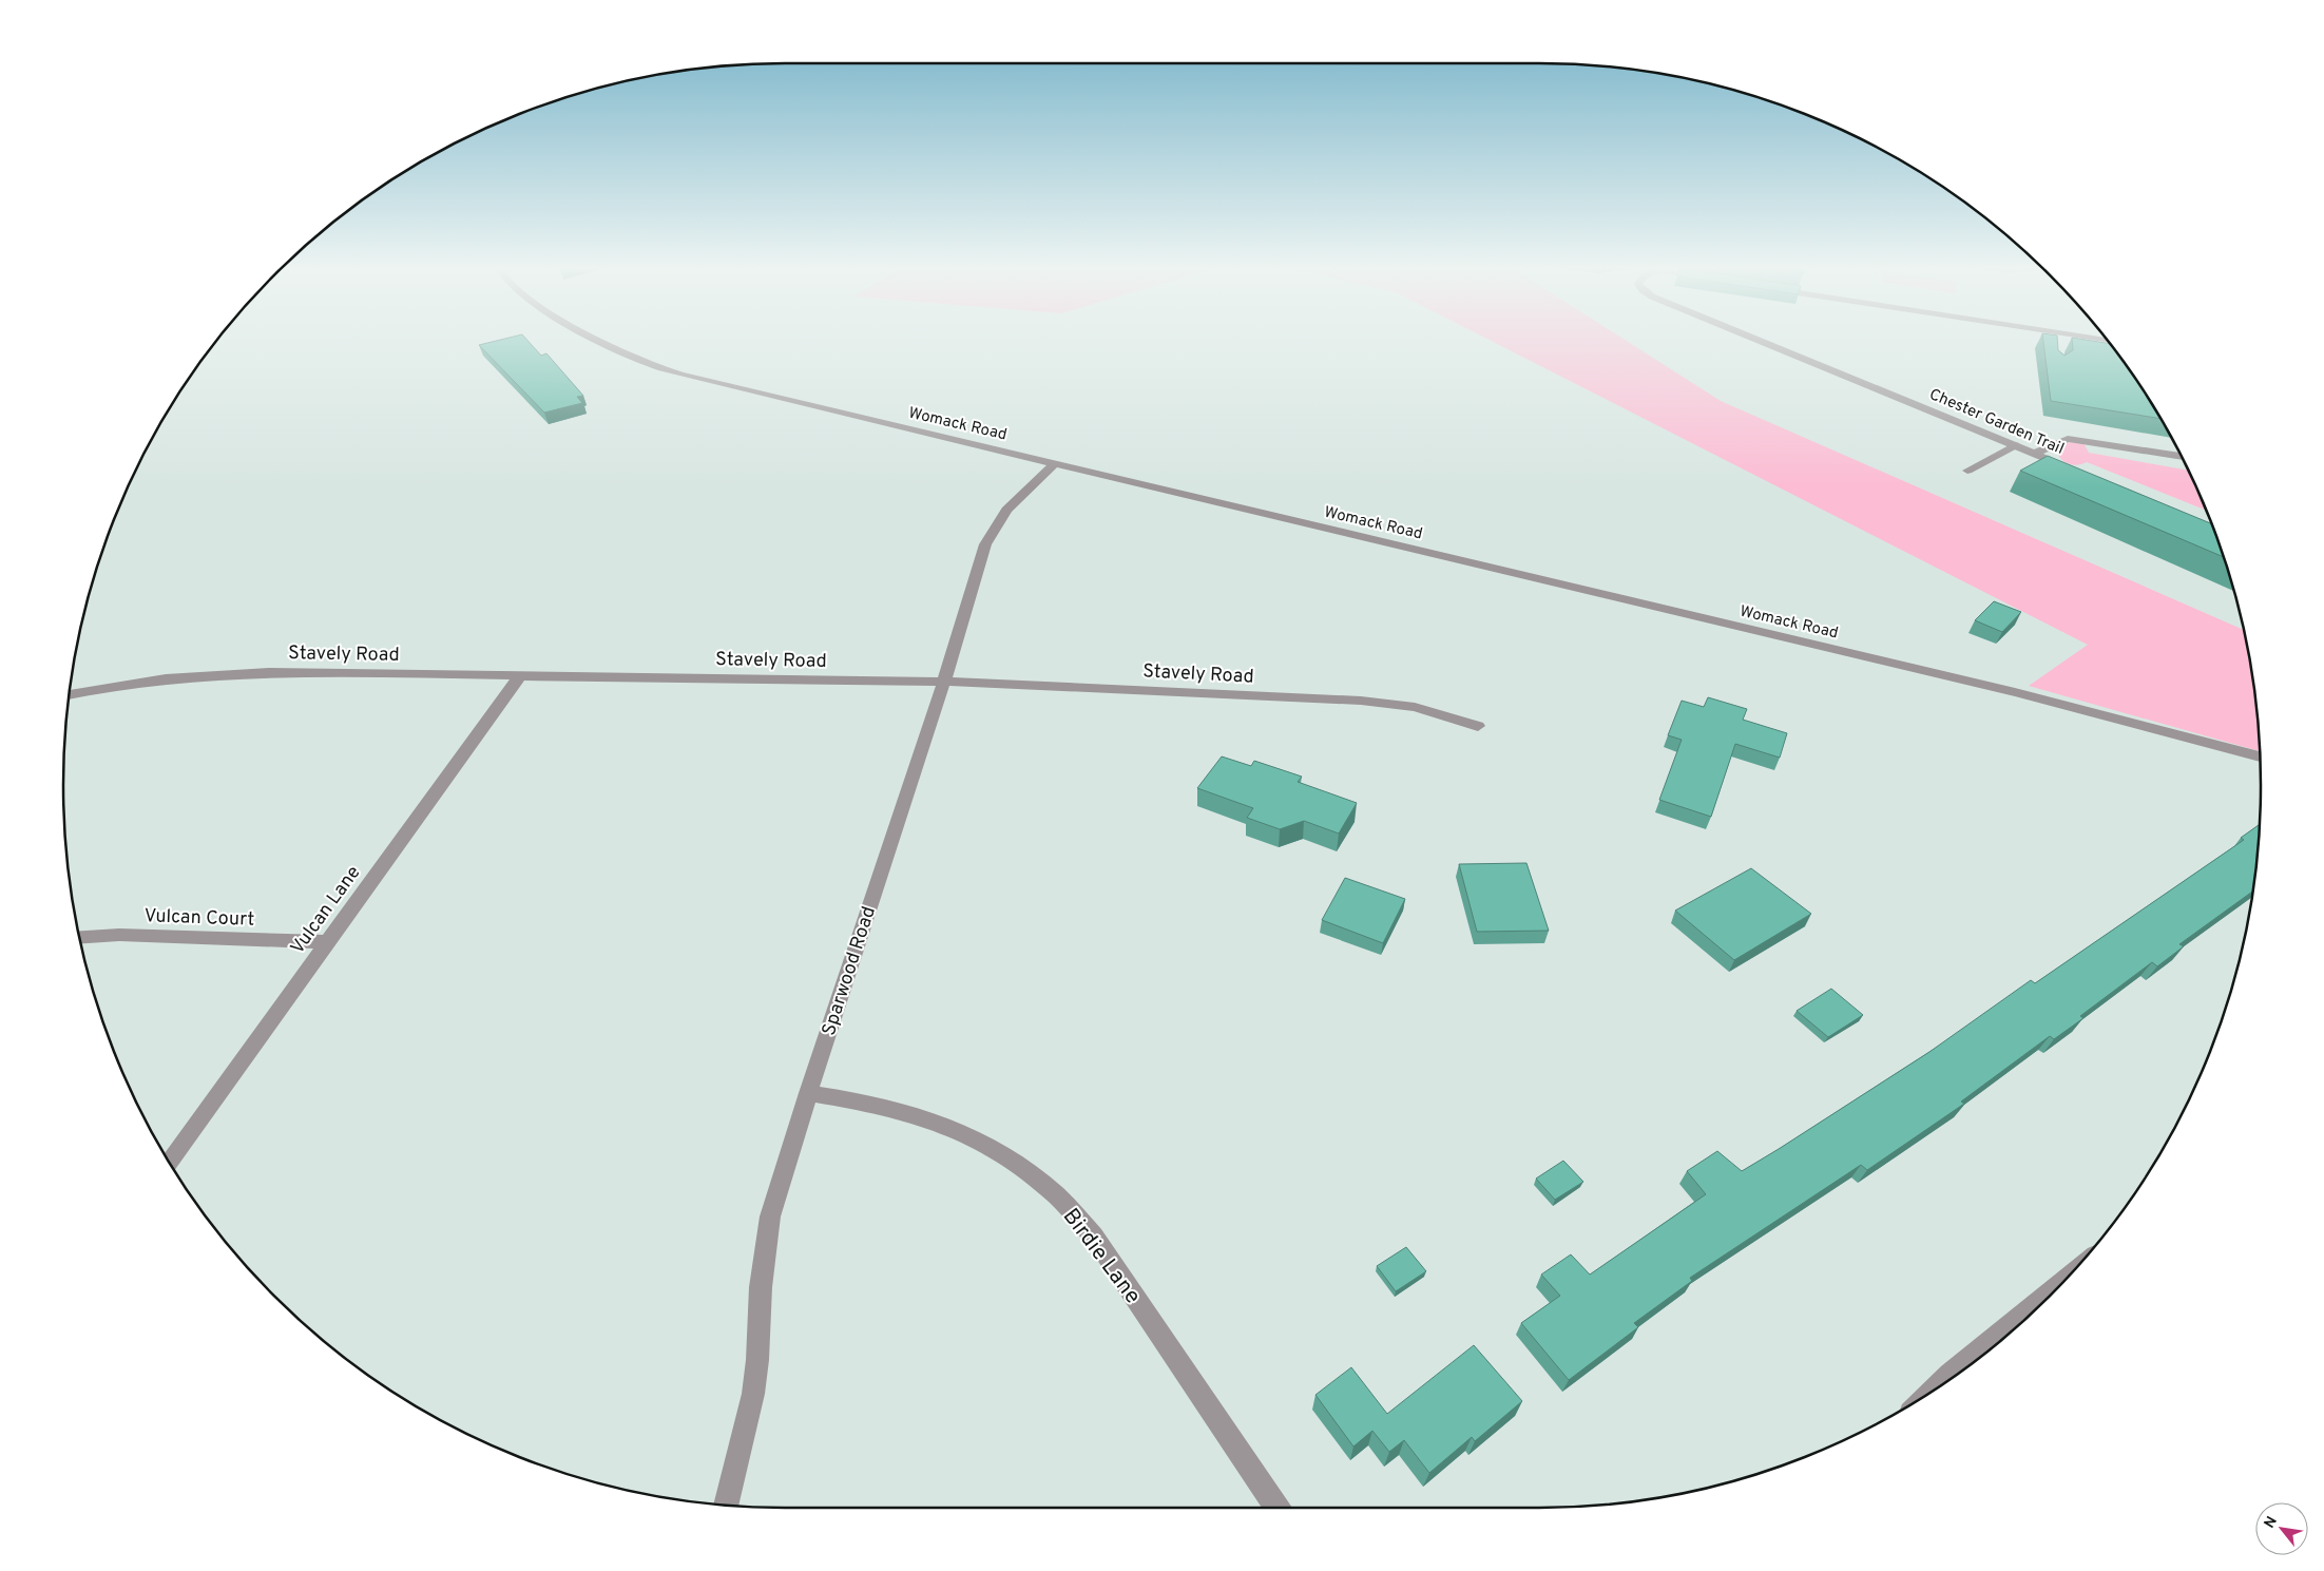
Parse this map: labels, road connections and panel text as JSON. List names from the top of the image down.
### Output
{
  "streets": {
    "street": [
      "Chester Garden Trail",
      "Womack Road",
      "Stavely Road",
      "Vulcan Lane",
      "Vulcan Court",
      "Sparwood Road",
      "Birdie Lane"
    ]
  },
  "crossings": [
    ["Womack Road", "Sparwood Road"],
    ["Stavely Road", "Vulcan Lane"],
    ["Stavely Road", "Sparwood Road"],
    ["Vulcan Lane", "Vulcan Court"],
    ["Sparwood Road", "Birdie Lane"]
  ],
  "north": "top left"
}
